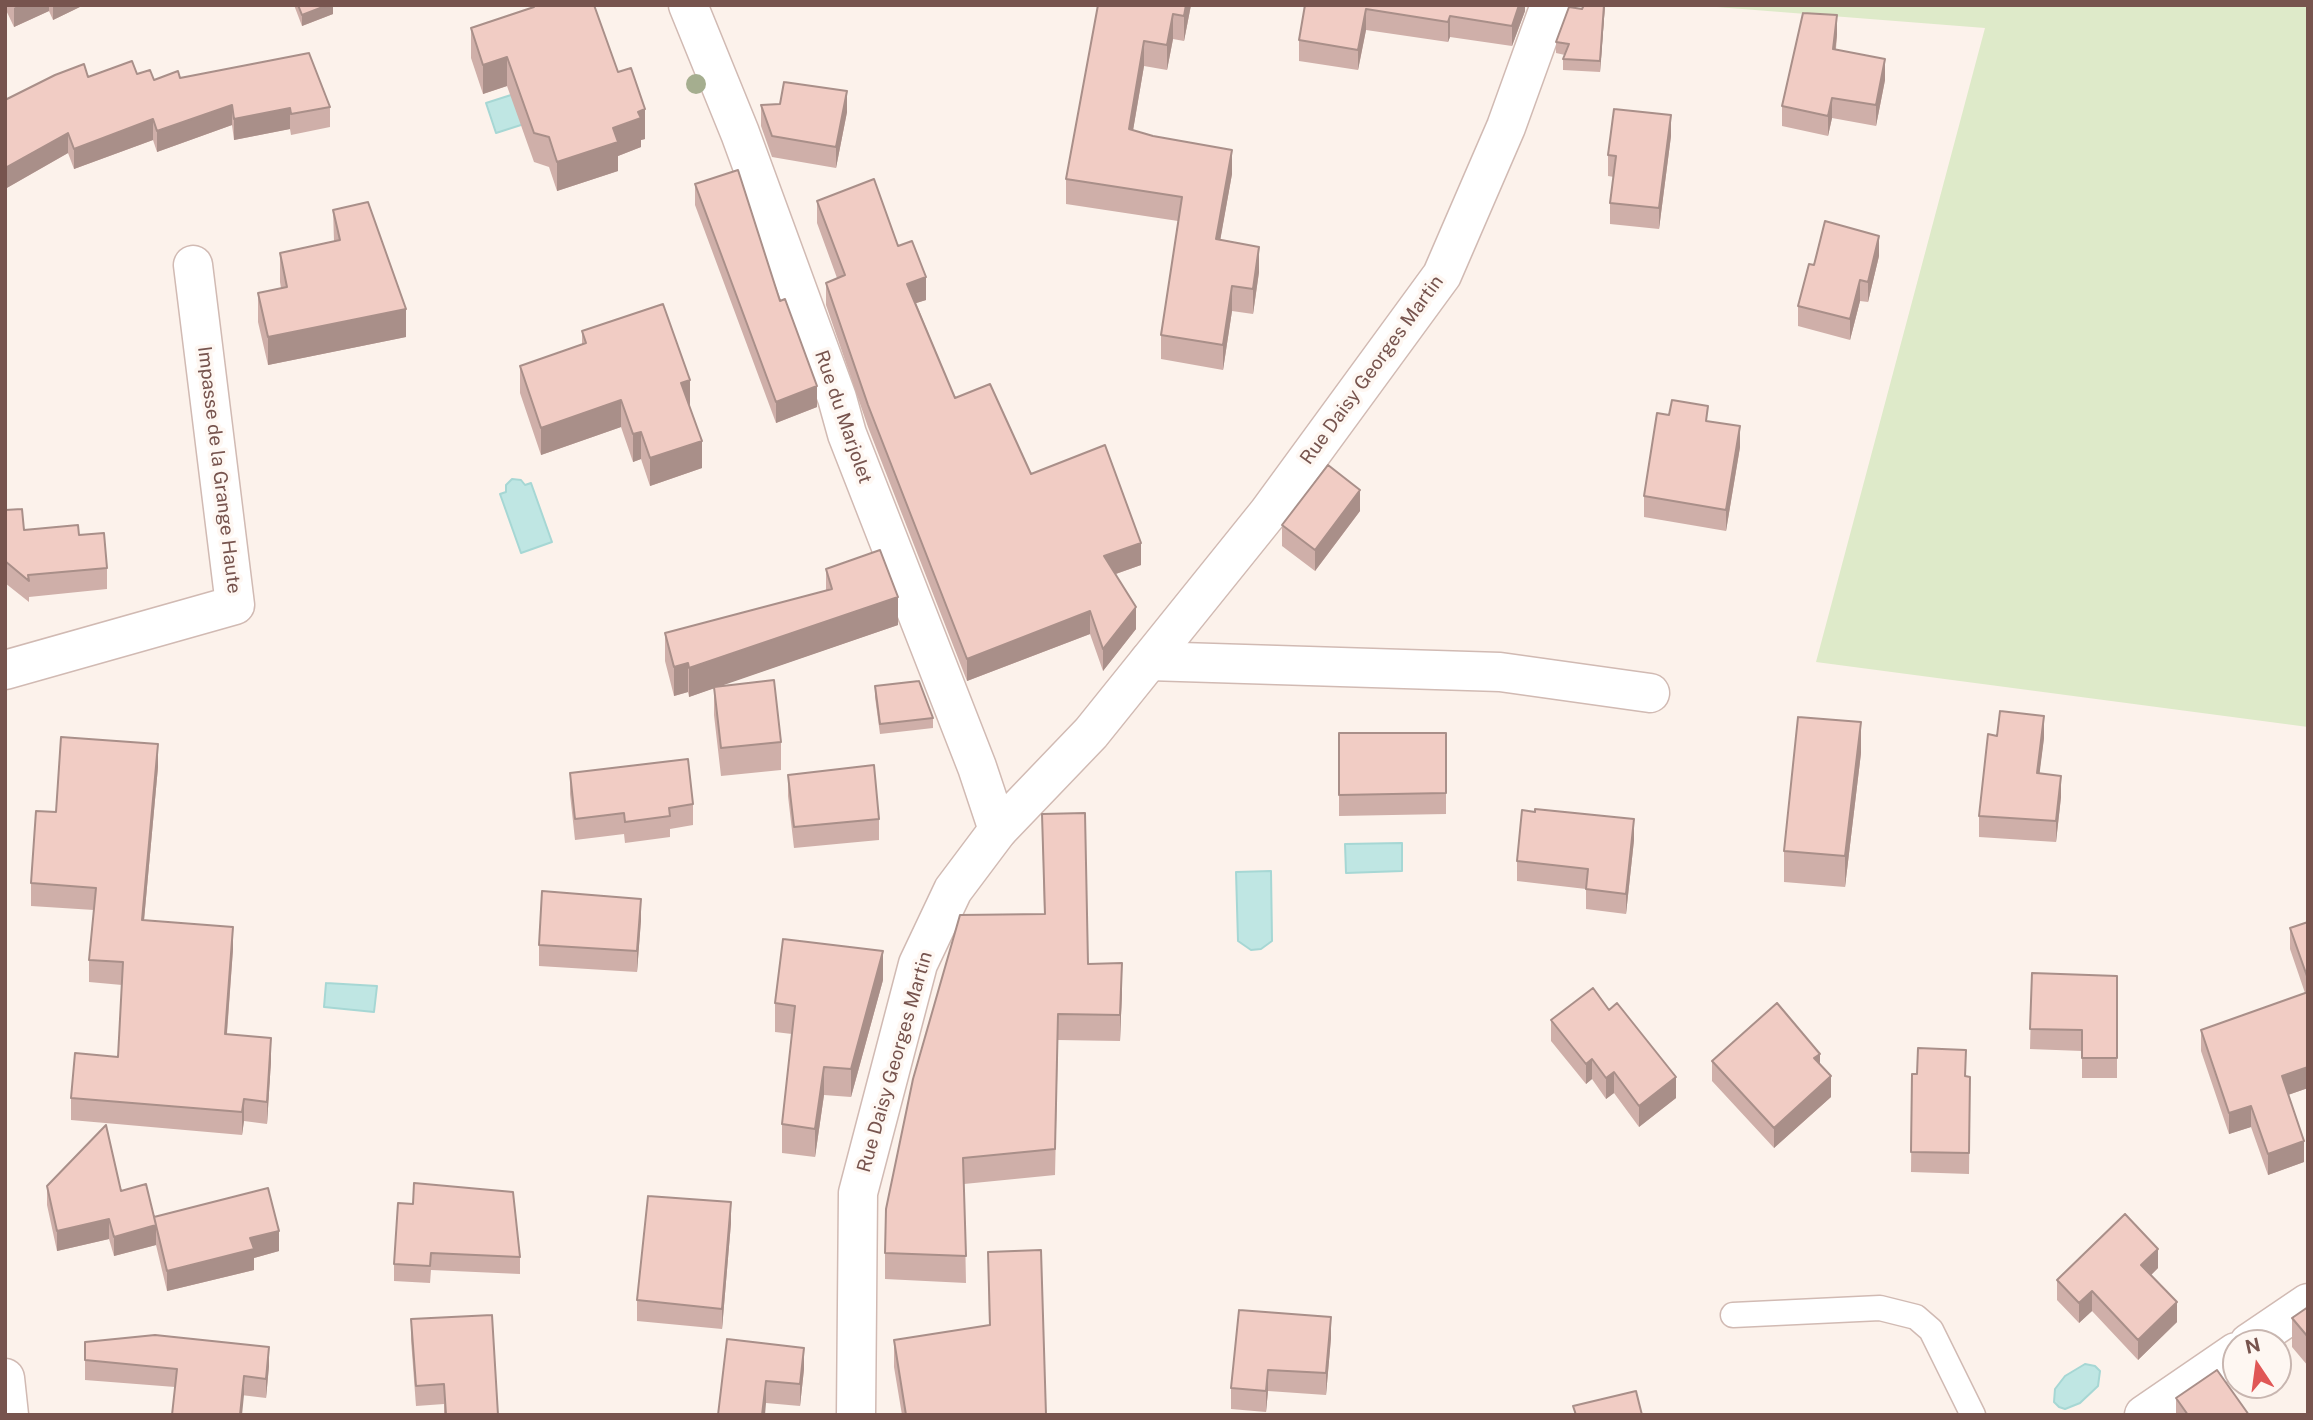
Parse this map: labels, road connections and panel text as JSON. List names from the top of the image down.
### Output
{
  "streets": {
    "street": ["Rue Daisy Georges Martin", "Rue du Marjolet", "Impasse de la Grange Haute"]
  },
  "crossings": [
    ["Rue Daisy Georges Martin", "Rue du Marjolet"]
  ],
  "north": "top"
}
